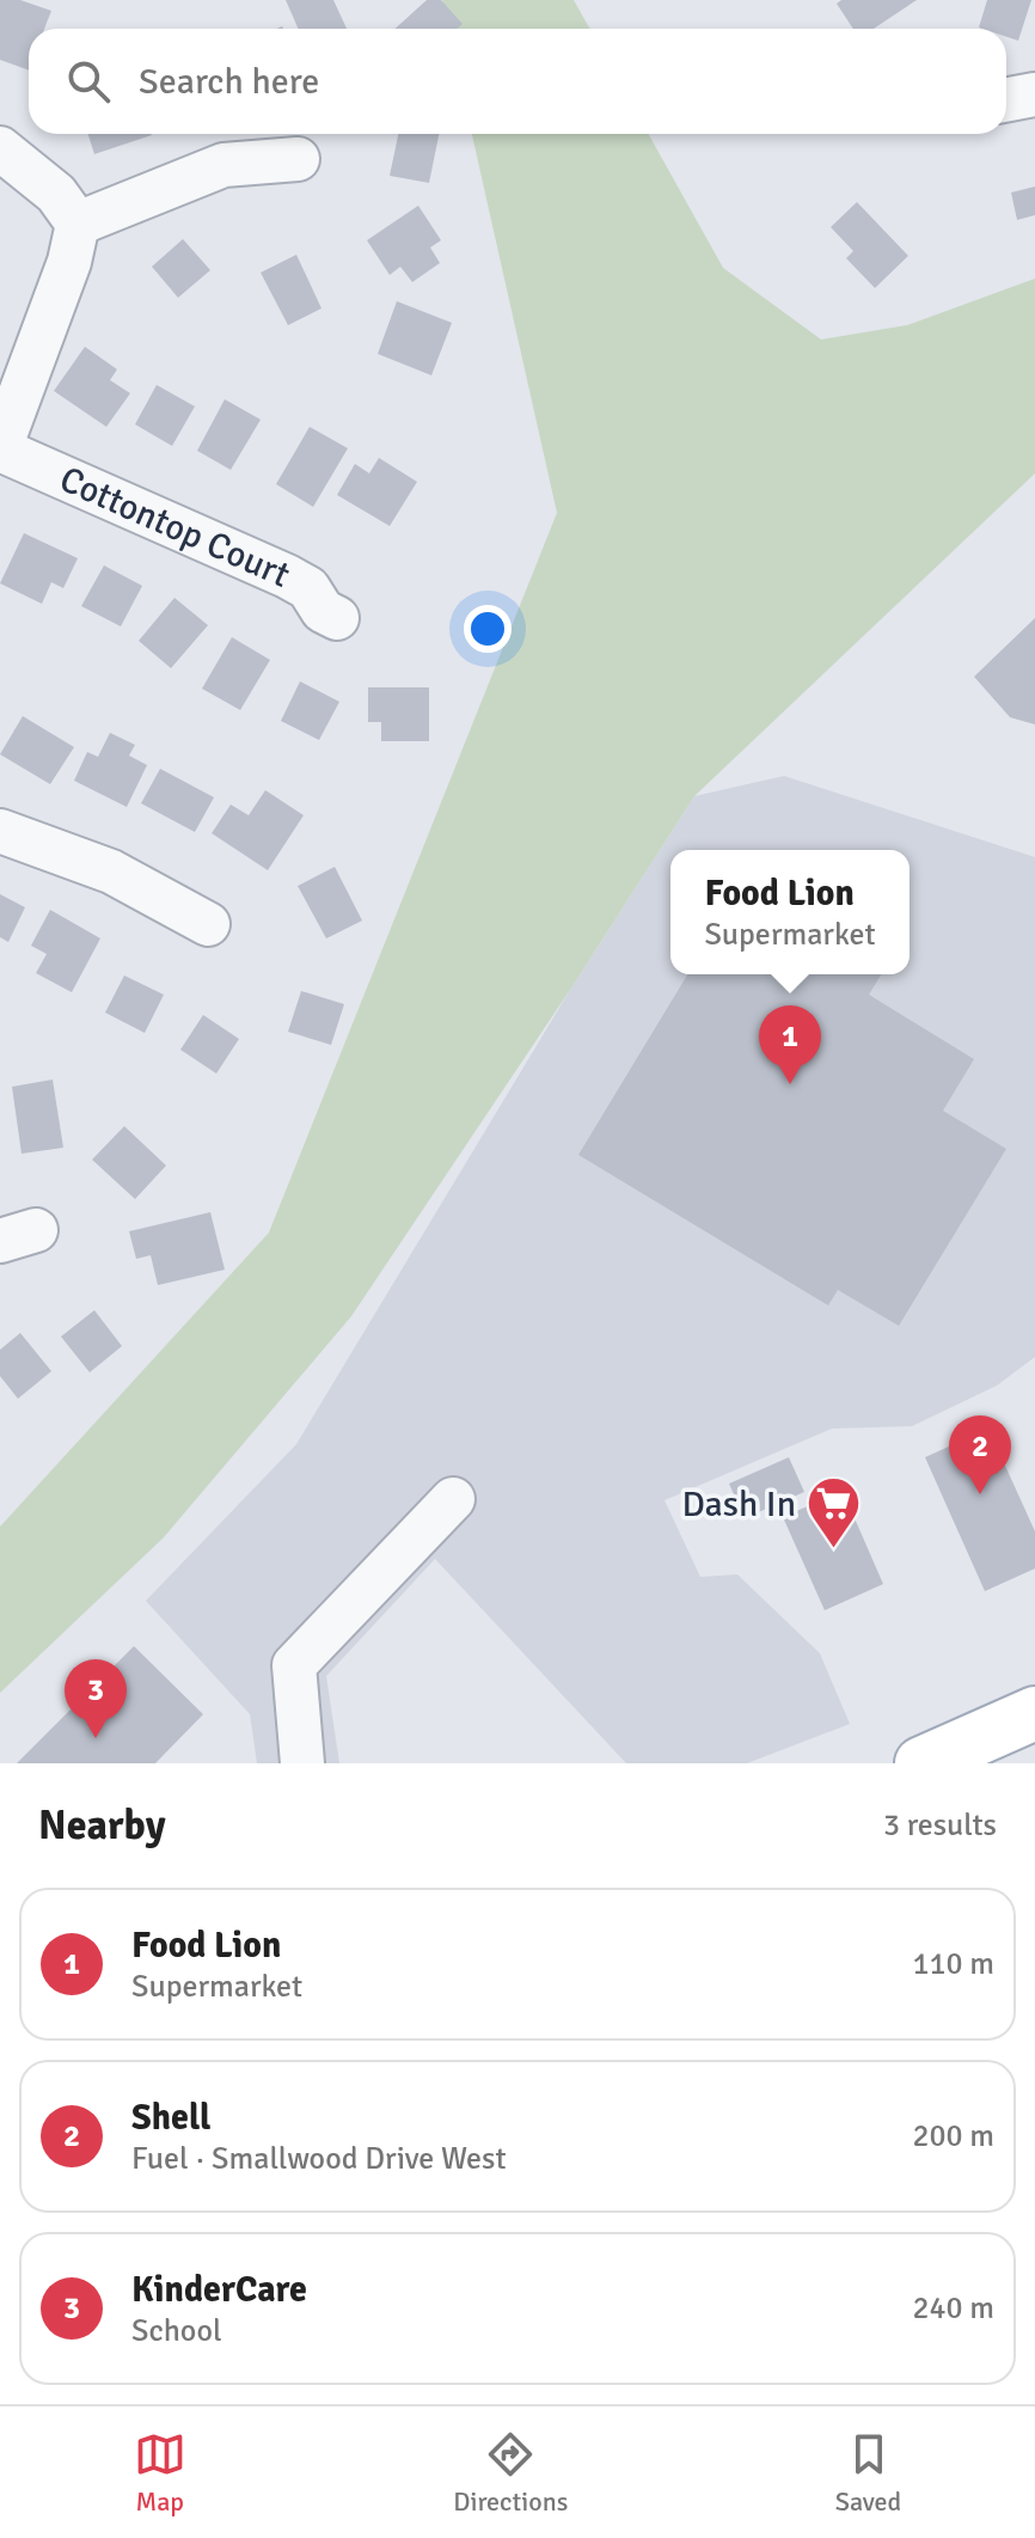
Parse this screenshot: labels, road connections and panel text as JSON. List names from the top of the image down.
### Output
{
  "streets": {
    "street": ["Cottontop Court"]
  },
  "places": {
    "supermarket": ["Dash In"]
  },
  "page": {
    "search": "Search here",
    "popup": ["Food Lion", "Supermarket"],
    "pins": ["1", "2", "3"],
    "heading": ["Nearby", "3 results"],
    "list": [
      {
        "mark": "1",
        "name": "Food Lion",
        "note": "Supermarket",
        "value": "110 m"
      },
      {
        "mark": "2",
        "name": "Shell",
        "note": "Fuel · Smallwood Drive West",
        "value": "200 m"
      },
      {
        "mark": "3",
        "name": "KinderCare",
        "note": "School",
        "value": "240 m"
      }
    ],
    "nav": ["Map", "Directions", "Saved"]
  }
}
